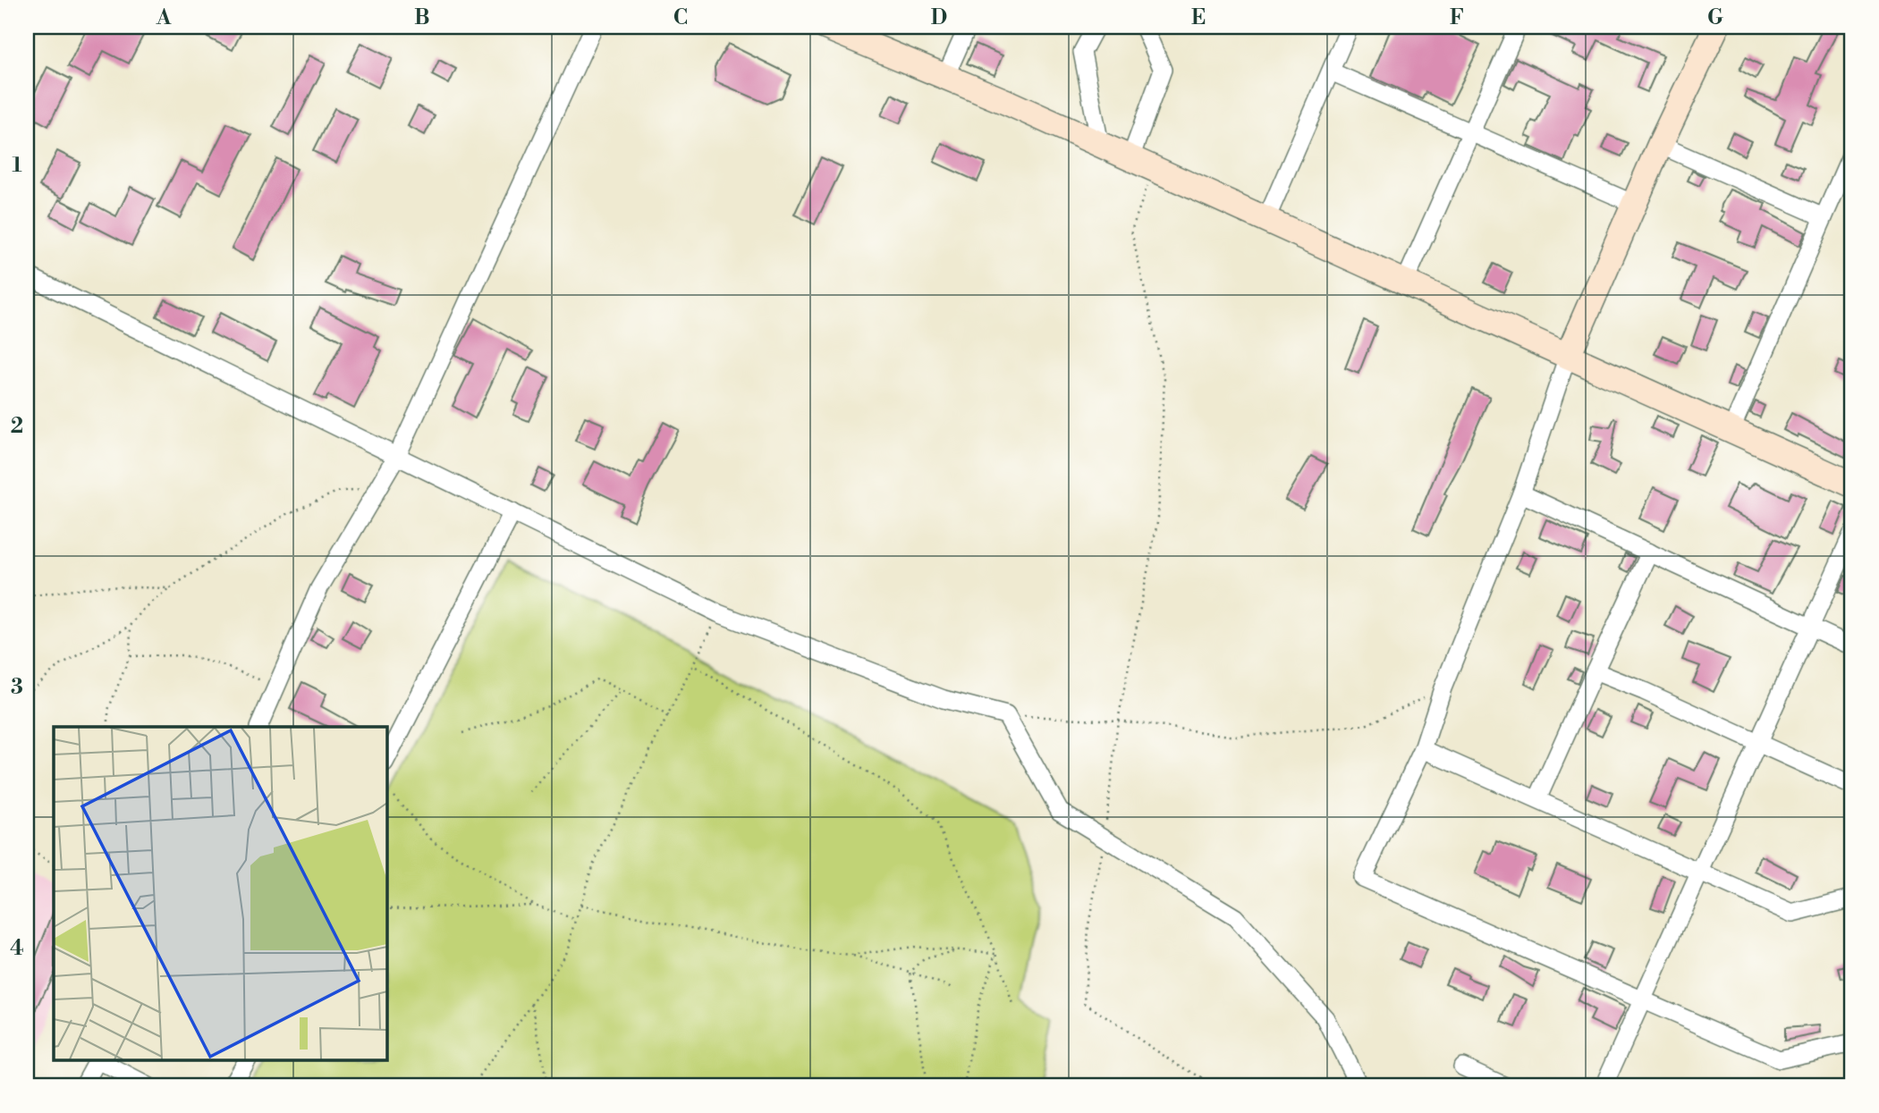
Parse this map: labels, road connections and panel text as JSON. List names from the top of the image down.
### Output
{
  "grid": {
    "columns": [
      "A",
      "B",
      "C",
      "D",
      "E",
      "F",
      "G"
    ],
    "rows": [
      "1",
      "2",
      "3",
      "4"
    ]
  }
}
